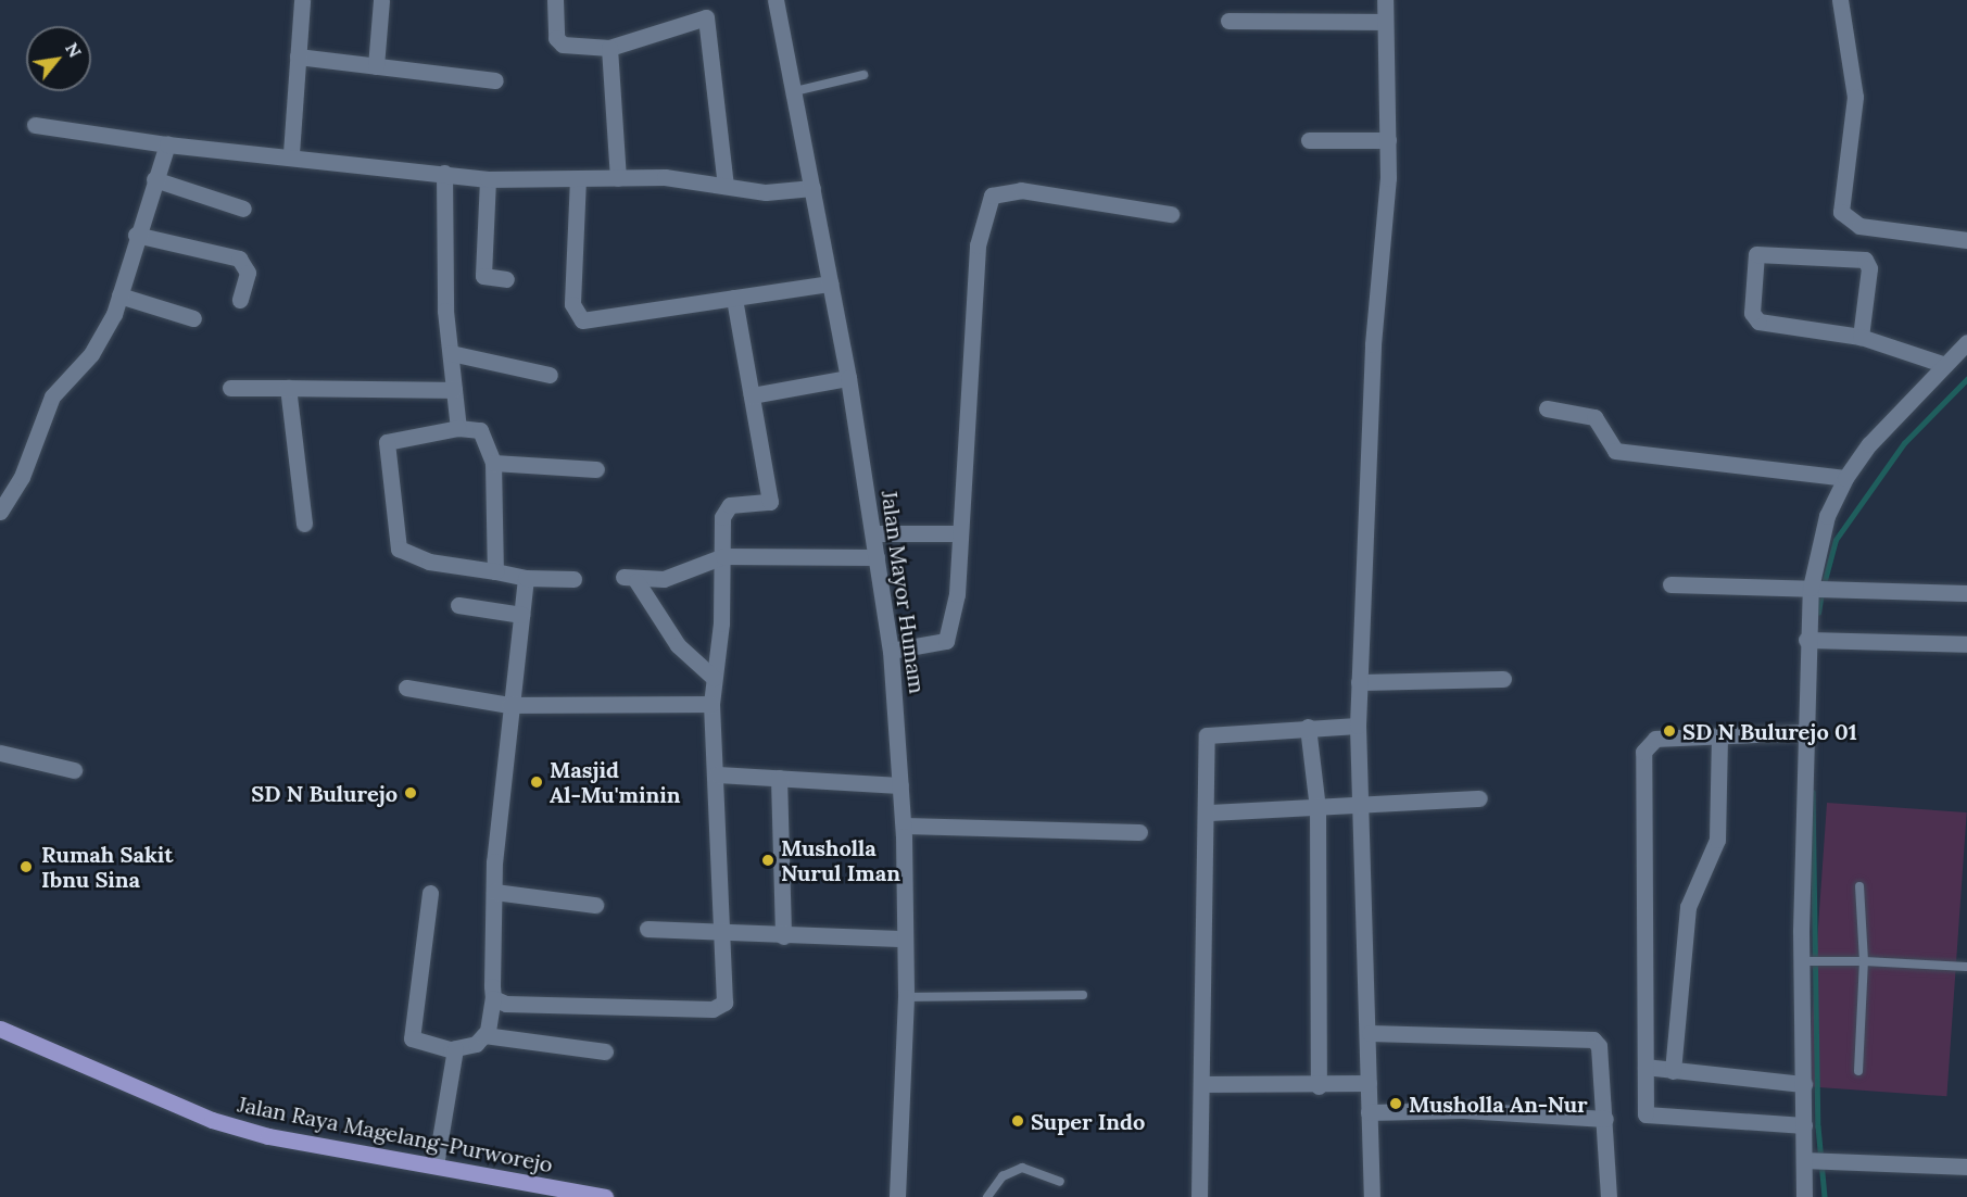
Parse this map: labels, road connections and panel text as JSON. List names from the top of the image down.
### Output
{
  "streets": {
    "main road": ["Jalan Raya Magelang-Purworejo"],
    "street": ["Jalan Mayor Humam"]
  },
  "places": [
    "SD N Bulurejo 01",
    "Masjid Al-Mu'minin",
    "SD N Bulurejo",
    "Musholla Nurul Iman",
    "Rumah Sakit Ibnu Sina",
    "Musholla An-Nur",
    "Super Indo"
  ],
  "north": "top right"
}
